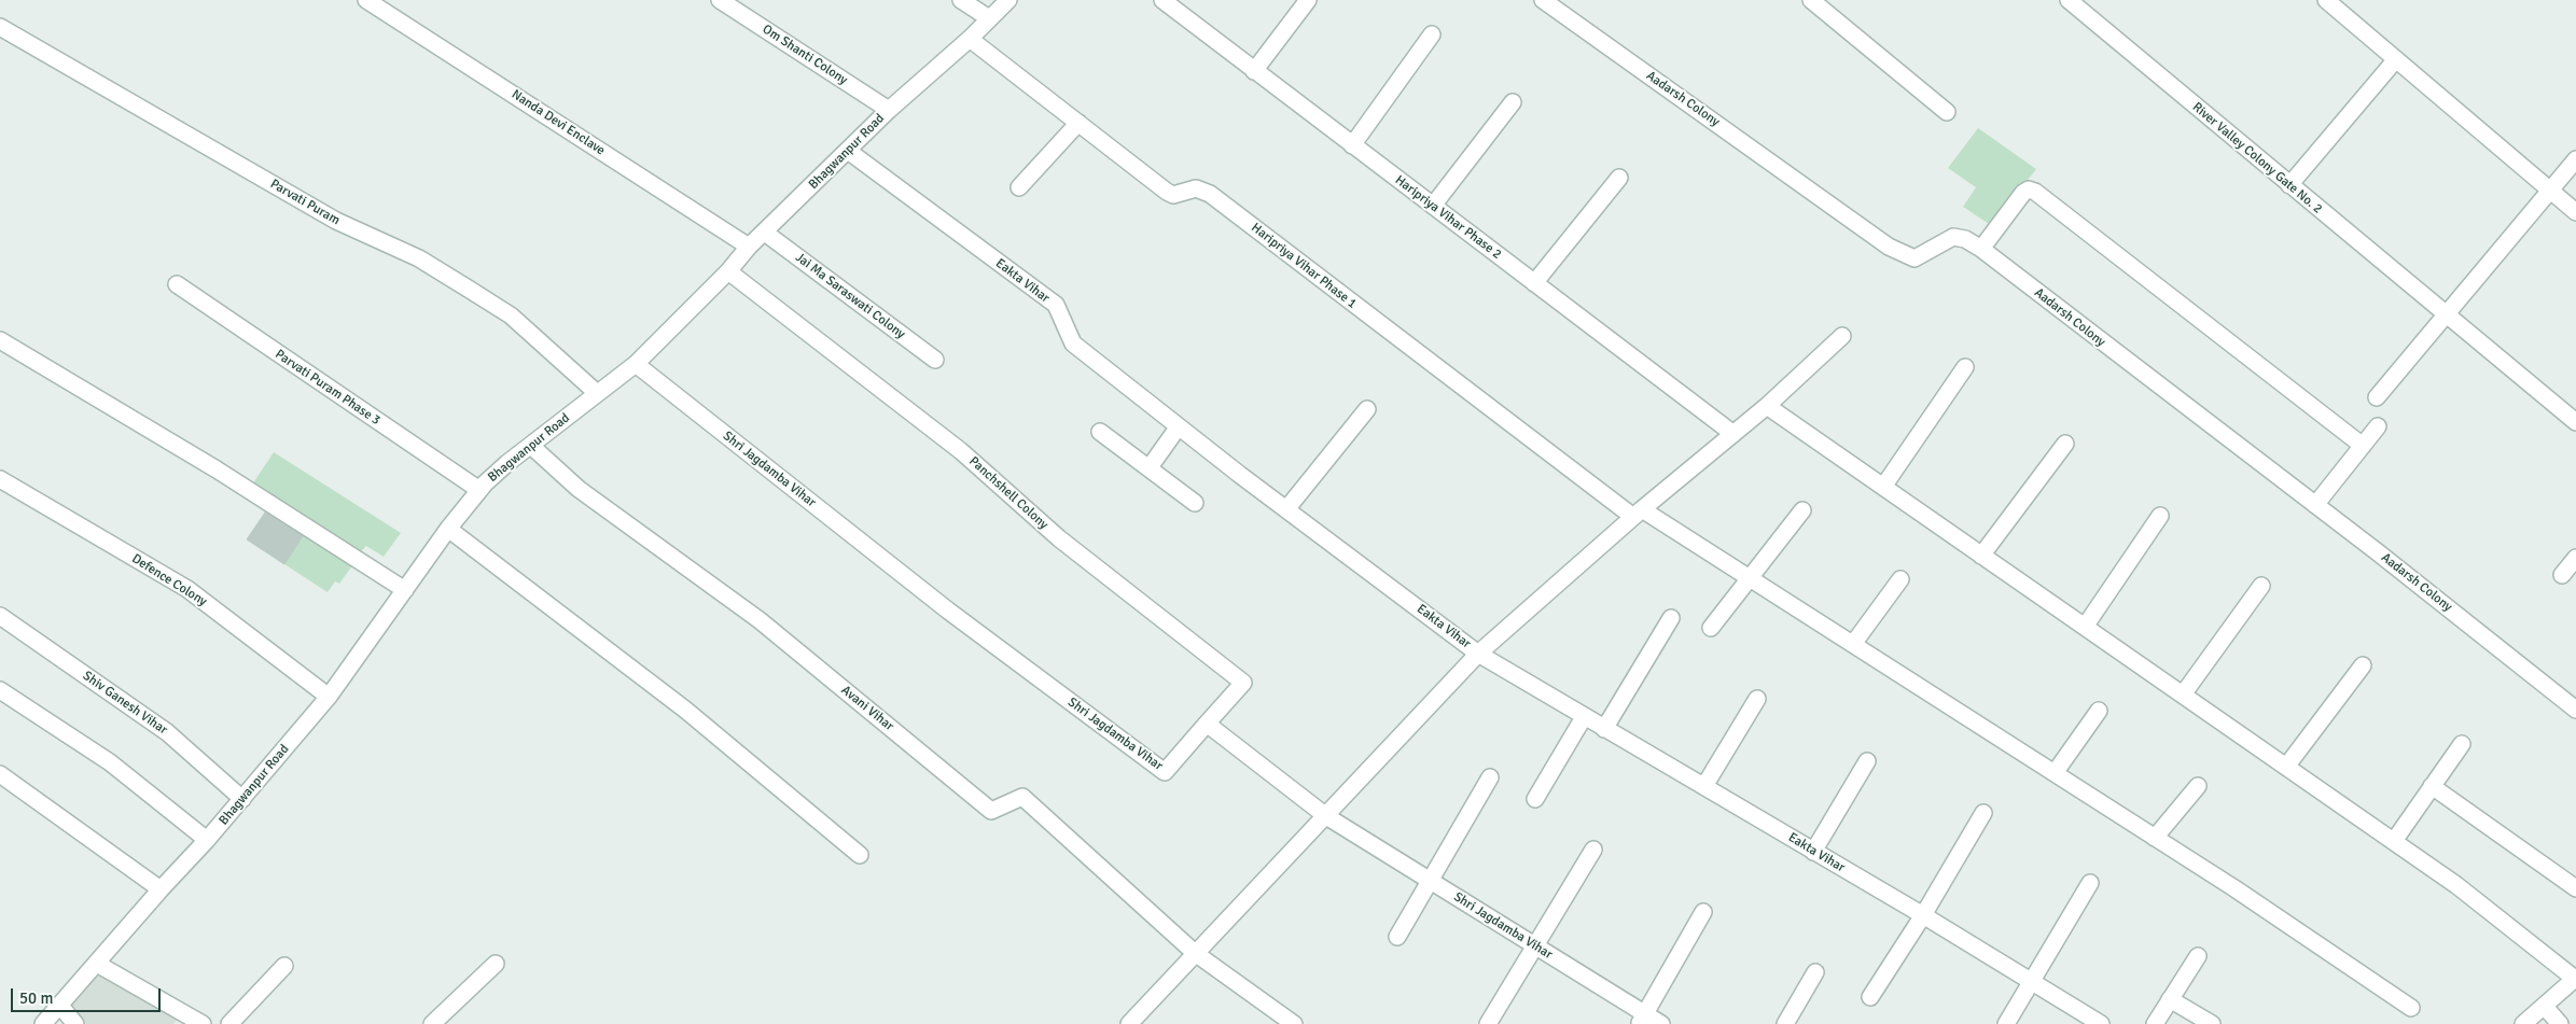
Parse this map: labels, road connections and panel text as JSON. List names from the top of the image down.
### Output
{
  "streets": {
    "street": [
      "Om Shanti Colony",
      "Aadarsh Colony",
      "Nanda Devi Enclave",
      "Bhagwanpur Road",
      "River Valley Colony Gate No. 2",
      "Parvati Puram",
      "Haripriya Vihar Phase 2",
      "Haripriya Vihar Phase 1",
      "Eakta Vihar",
      "Jai Ma Saraswati Colony",
      "Parvati Puram Phase 3",
      "Shri Jagdamba Vihar",
      "Panchshell Colony",
      "Defence Colony",
      "Shiv Ganesh Vihar",
      "Avani Vihar"
    ]
  },
  "crossings": [
    ["Om Shanti Colony", "Bhagwanpur Road"],
    ["Nanda Devi Enclave", "Bhagwanpur Road"],
    ["Bhagwanpur Road", "Parvati Puram"],
    ["Bhagwanpur Road", "Haripriya Vihar Phase 1"],
    ["Bhagwanpur Road", "Eakta Vihar"],
    ["Bhagwanpur Road", "Jai Ma Saraswati Colony"],
    ["Bhagwanpur Road", "Parvati Puram Phase 3"],
    ["Bhagwanpur Road", "Shri Jagdamba Vihar"],
    ["Bhagwanpur Road", "Panchshell Colony"],
    ["Bhagwanpur Road", "Defence Colony"],
    ["Bhagwanpur Road", "Shiv Ganesh Vihar"],
    ["Bhagwanpur Road", "Avani Vihar"],
    ["Shri Jagdamba Vihar", "Panchshell Colony"]
  ],
  "scale_bar": "50 m"
}
